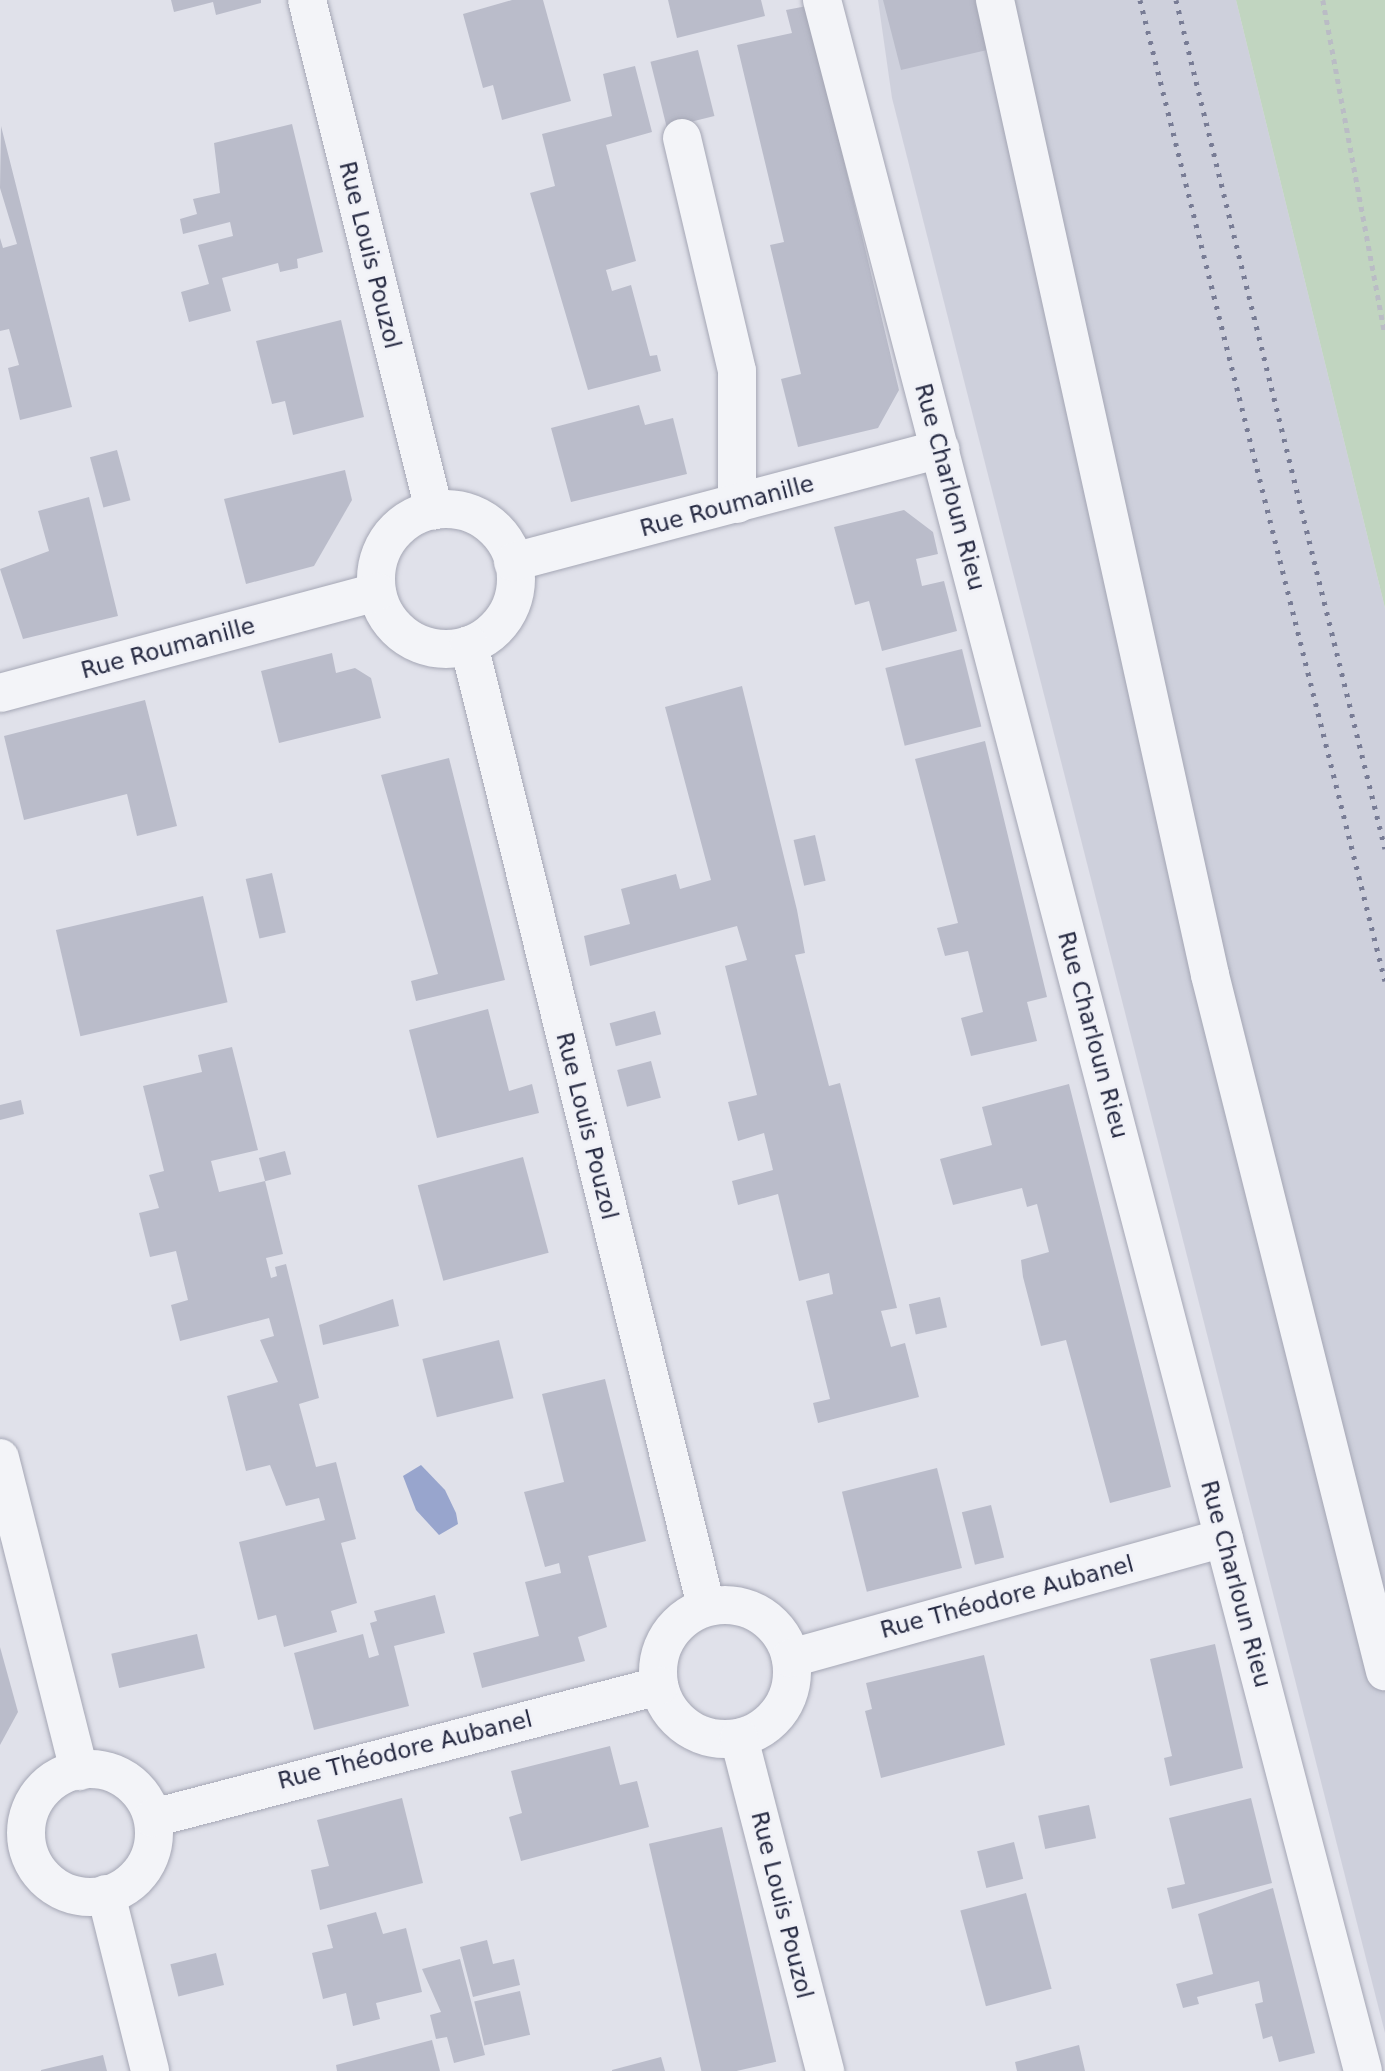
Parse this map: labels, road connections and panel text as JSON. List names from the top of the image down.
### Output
{
  "streets": {
    "street": [
      "Rue Louis Pouzol",
      "Rue Charloun Rieu",
      "Rue Roumanille",
      "Rue Théodore Aubanel"
    ]
  },
  "crossings": [
    ["Rue Louis Pouzol", "Rue Roumanille"],
    ["Rue Louis Pouzol", "Rue Théodore Aubanel"],
    ["Rue Charloun Rieu", "Rue Roumanille"],
    ["Rue Charloun Rieu", "Rue Théodore Aubanel"]
  ]
}
